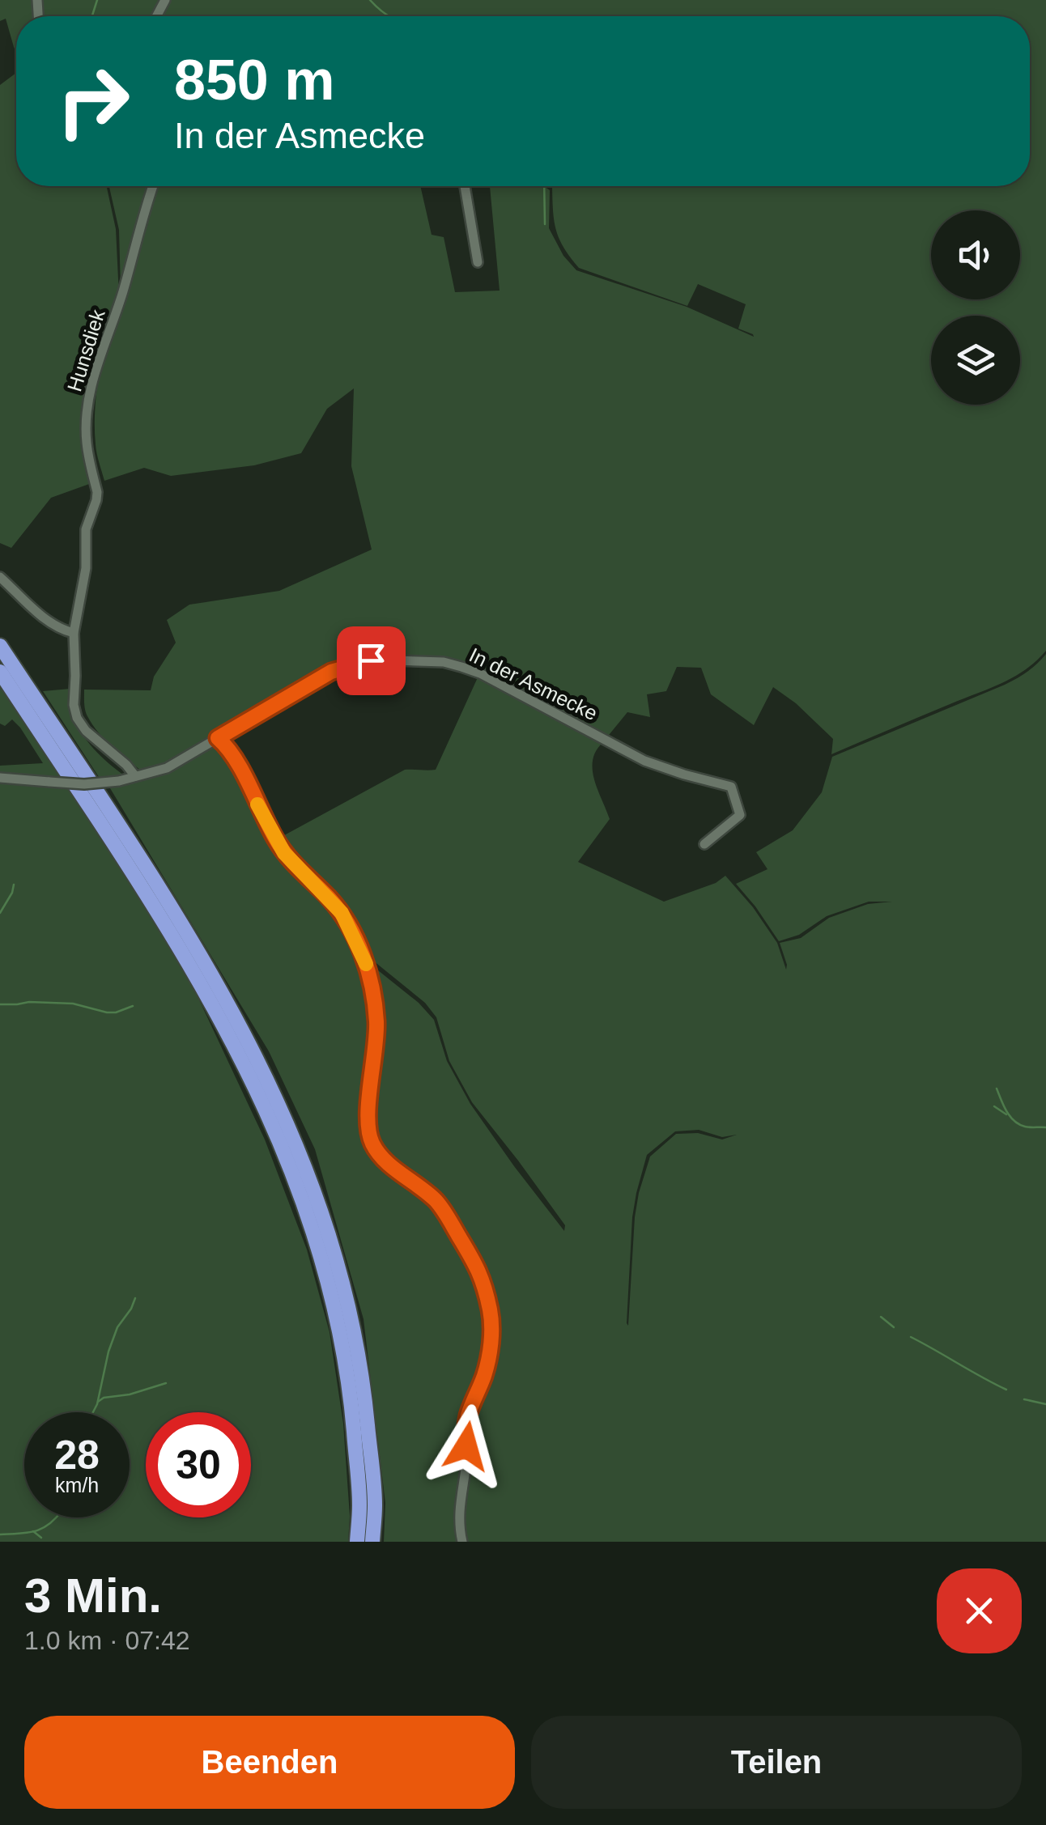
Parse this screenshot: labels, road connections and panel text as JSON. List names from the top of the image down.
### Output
{
  "streets": {
    "street": ["Hunsdiek", "In der Asmecke"]
  },
  "crossings": [
    ["Hunsdiek", "In der Asmecke"]
  ],
  "page": {
    "turn": ["850 m", "In der Asmecke"],
    "speed": "28 km/h",
    "limit": "30",
    "heading": ["3 Min.", "1.0 km · 07:42"],
    "buttons": ["Beenden", "Teilen"]
  }
}
